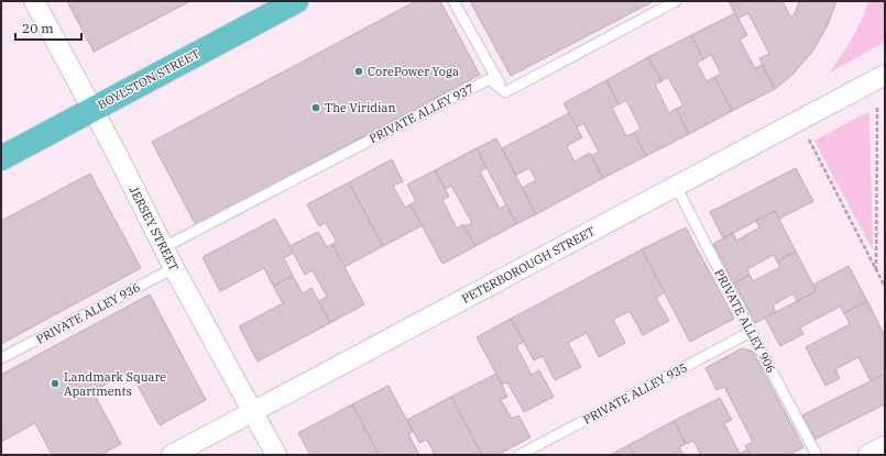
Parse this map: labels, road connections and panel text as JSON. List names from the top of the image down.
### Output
{
  "streets": {
    "highway": ["BOYLSTON STREET"],
    "street": ["JERSEY STREET", "PETERBOROUGH STREET"],
    "lane": [
      "PRIVATE ALLEY 937",
      "PRIVATE ALLEY 936",
      "PRIVATE ALLEY 906",
      "PRIVATE ALLEY 935"
    ]
  },
  "crossings": [
    ["BOYLSTON STREET", "JERSEY STREET"],
    ["PRIVATE ALLEY 937", "JERSEY STREET"],
    ["JERSEY STREET", "PETERBOROUGH STREET"],
    ["JERSEY STREET", "PRIVATE ALLEY 936"],
    ["PETERBOROUGH STREET", "PRIVATE ALLEY 906"],
    ["PRIVATE ALLEY 906", "PRIVATE ALLEY 935"]
  ],
  "places": ["CorePower Yoga", "The Viridian", "Landmark Square Apartments"],
  "scale_bar": "20 m"
}
